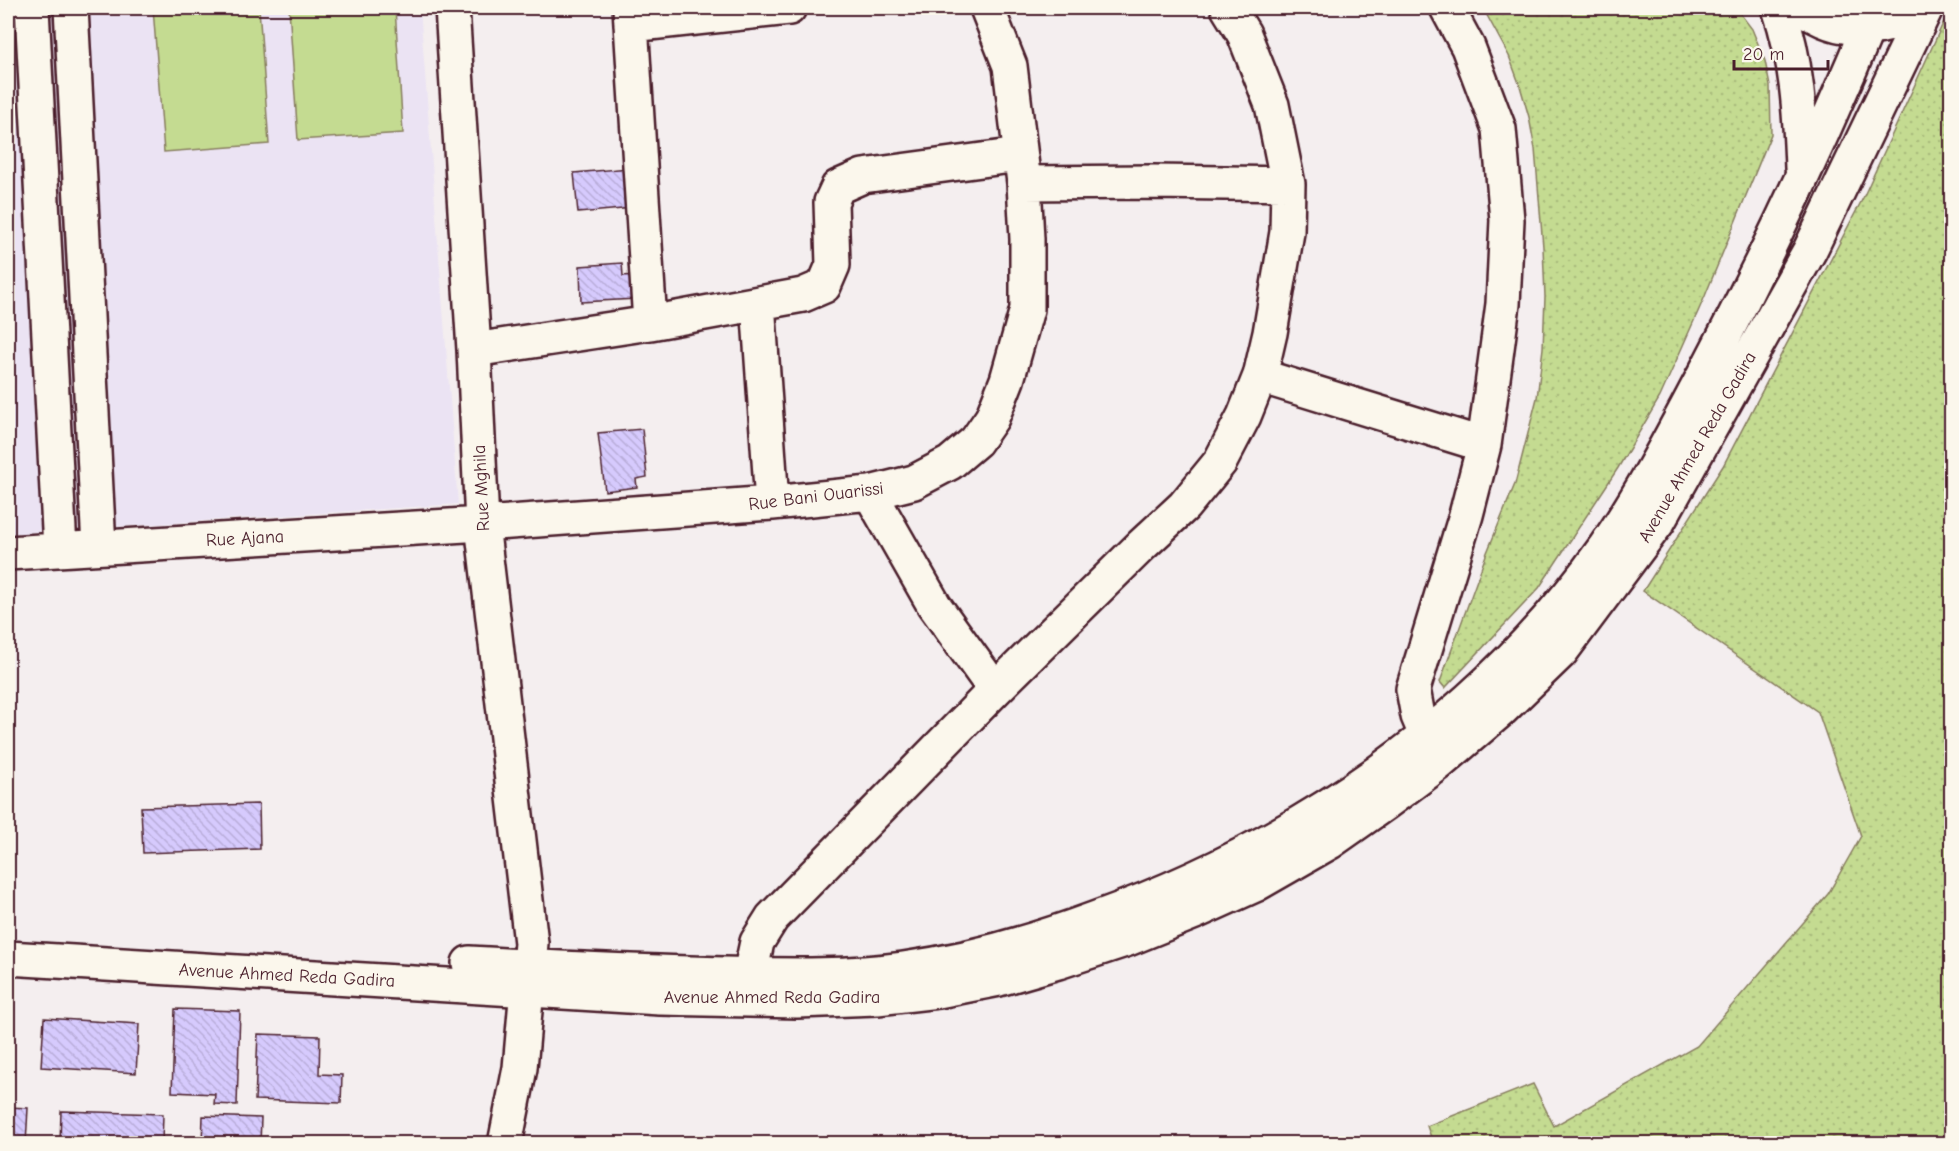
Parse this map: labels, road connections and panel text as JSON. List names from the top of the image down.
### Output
{
  "streets": {
    "street": [
      "Avenue Ahmed Reda Gadira",
      "Rue Mghila",
      "Rue Bani Ouarissi",
      "Rue Ajana"
    ]
  },
  "crossings": [
    ["Avenue Ahmed Reda Gadira", "Rue Mghila"],
    ["Rue Mghila", "Rue Bani Ouarissi"],
    ["Rue Mghila", "Rue Ajana"],
    ["Rue Bani Ouarissi", "Rue Ajana"]
  ],
  "scale_bar": "20 m"
}
